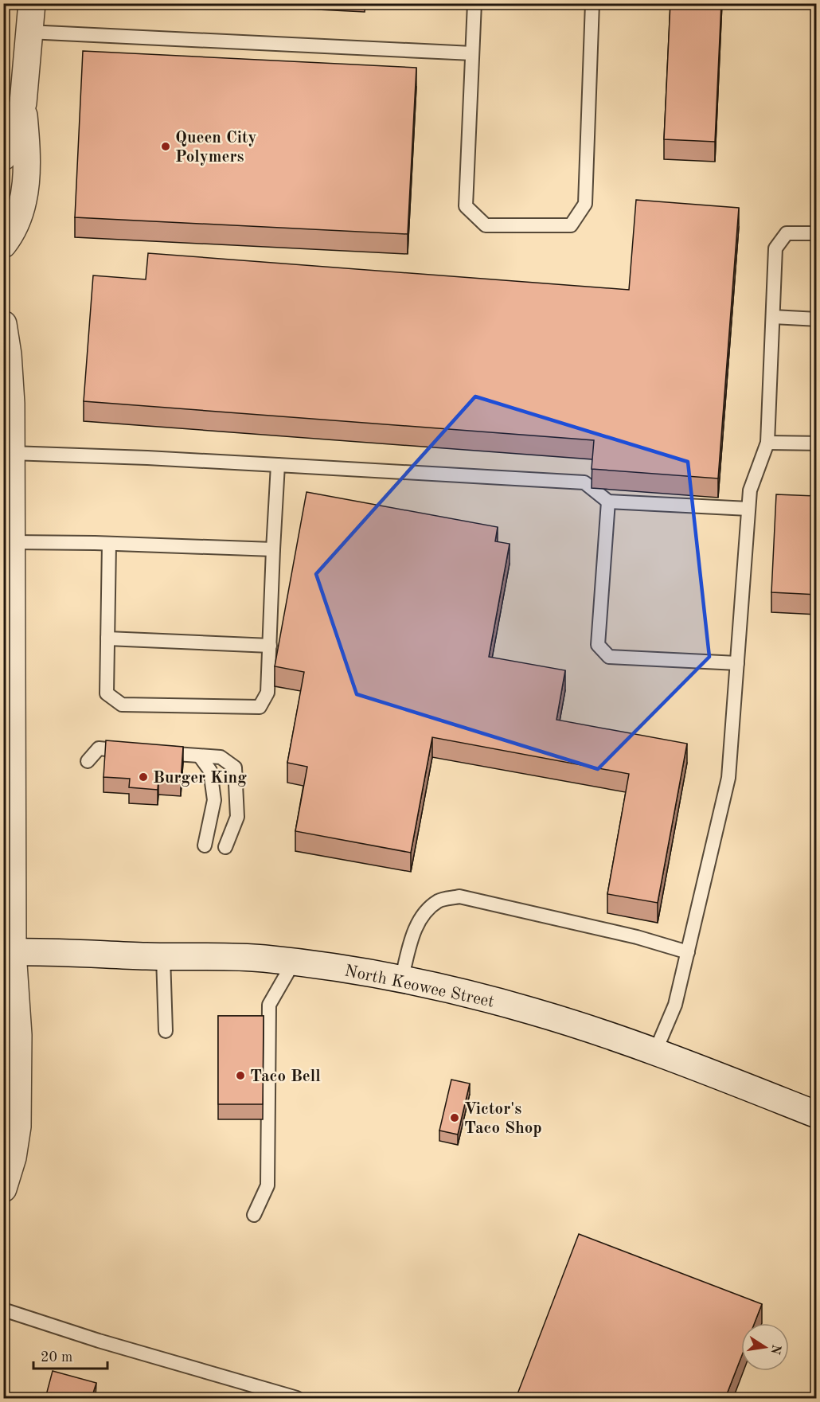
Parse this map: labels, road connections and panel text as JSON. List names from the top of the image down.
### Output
{
  "streets": {
    "street": ["North Keowee Street"]
  },
  "places": [
    "Queen City Polymers",
    "Burger King",
    "Taco Bell",
    "Victor's Taco Shop"
  ],
  "scale_bar": "20 m",
  "north": "right"
}
